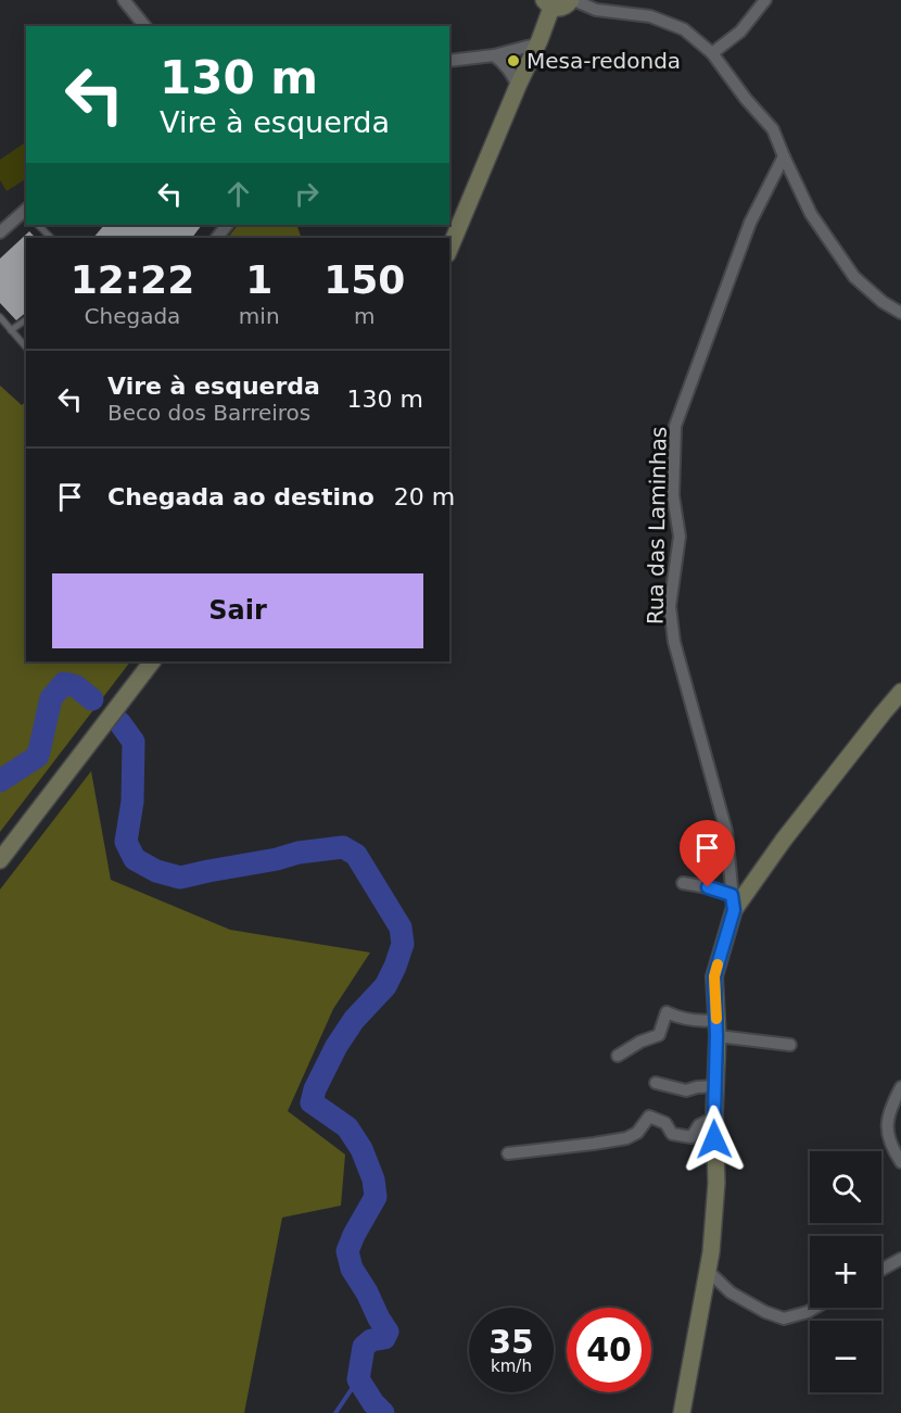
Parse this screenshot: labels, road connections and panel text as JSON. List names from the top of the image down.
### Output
{
  "streets": {
    "street": ["Rua das Laminhas"]
  },
  "places": ["Mesa-redonda"],
  "page": {
    "turn": ["130 m", "Vire à esquerda"],
    "eta": [
      "12:22",
      "Chegada",
      "1",
      "min",
      "150",
      "m"
    ],
    "list": [
      {
        "name": "Vire à esquerda",
        "note": "Beco dos Barreiros",
        "value": "130 m"
      },
      {
        "name": "Chegada ao destino",
        "value": "20 m"
      }
    ],
    "buttons": "Sair",
    "map_buttons": ["+", "−"],
    "speed": "35 km/h",
    "limit": "40"
  }
}
